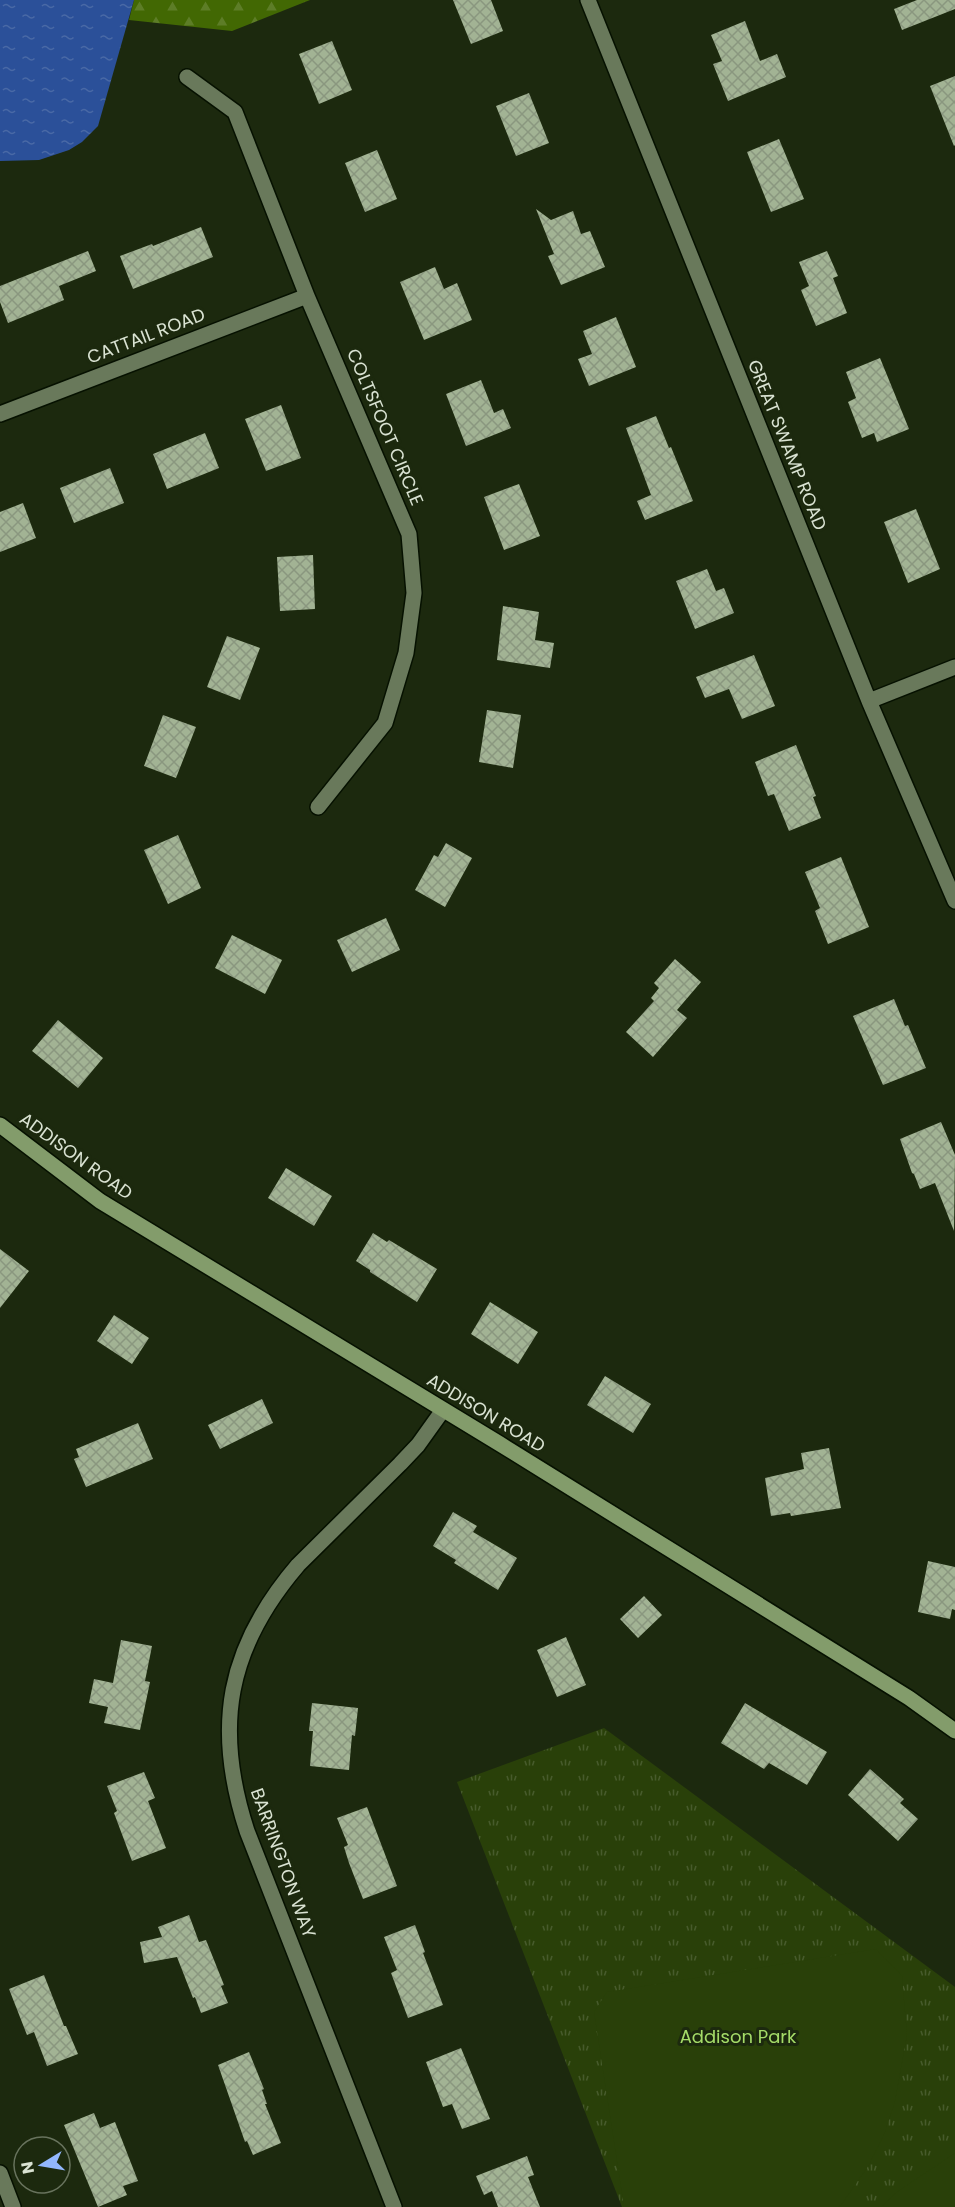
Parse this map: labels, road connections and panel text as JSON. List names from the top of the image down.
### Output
{
  "streets": {
    "main road": ["ADDISON ROAD"],
    "street": [
      "CATTAIL ROAD",
      "COLTSFOOT CIRCLE",
      "GREAT SWAMP ROAD",
      "BARRINGTON WAY"
    ]
  },
  "crossings": [
    ["CATTAIL ROAD", "COLTSFOOT CIRCLE"],
    ["ADDISON ROAD", "BARRINGTON WAY"]
  ],
  "parks": ["Addison Park"],
  "north": "left"
}
